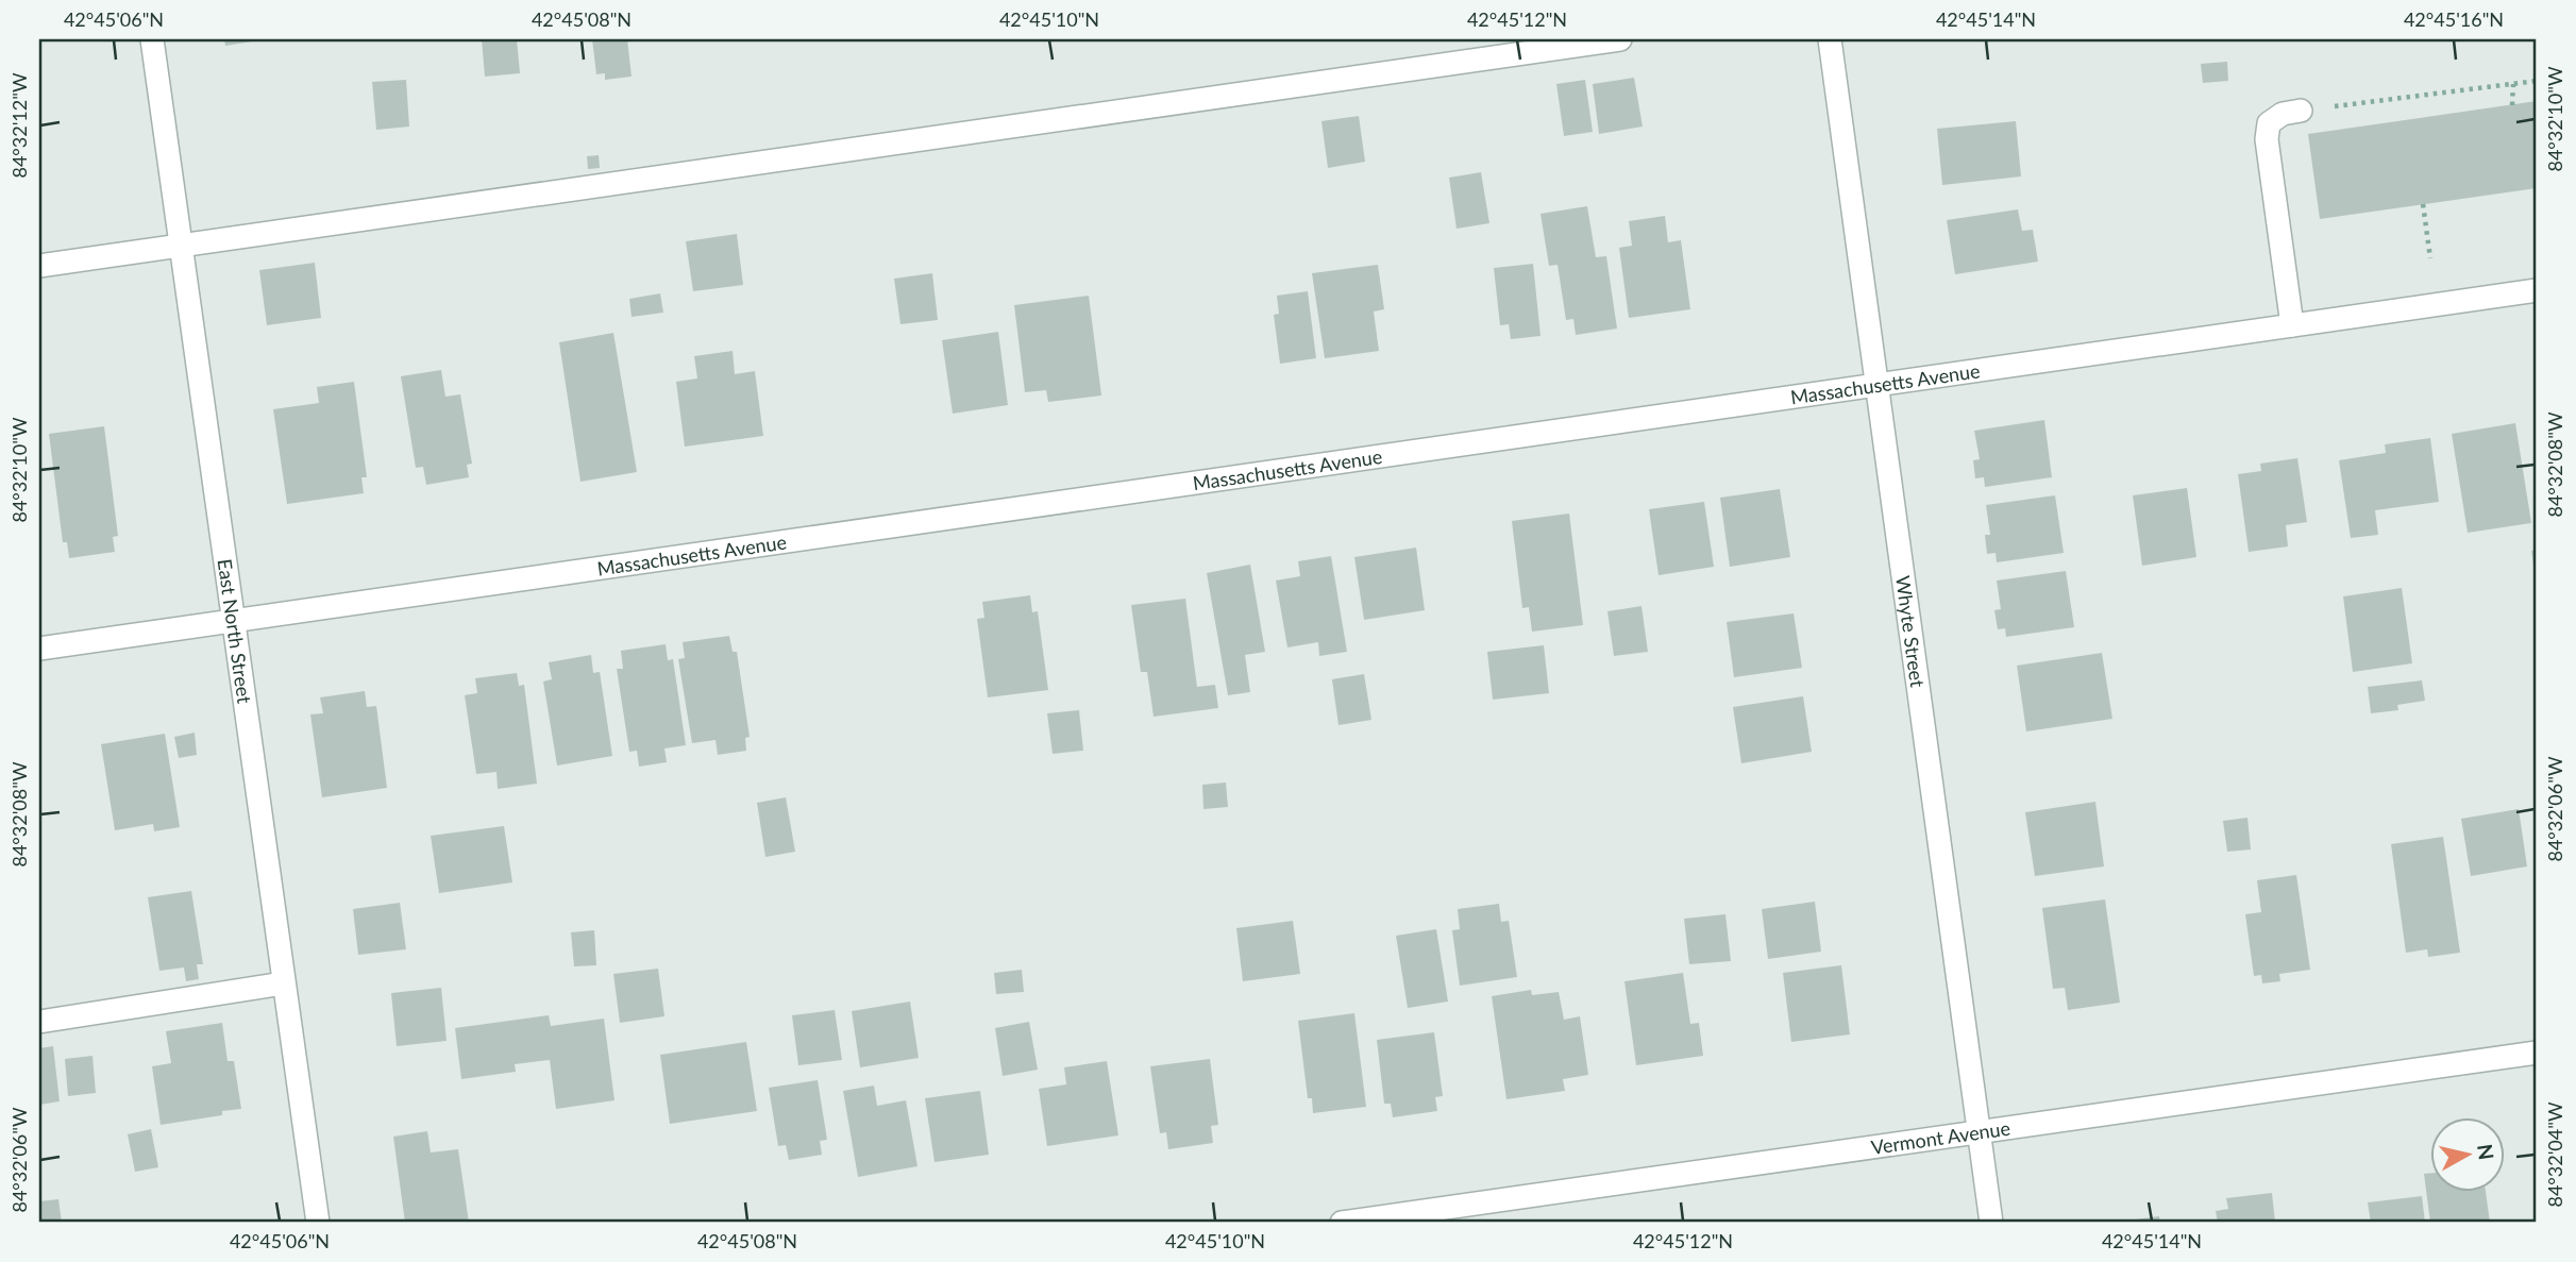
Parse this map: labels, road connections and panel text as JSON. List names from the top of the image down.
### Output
{
  "streets": {
    "street": [
      "Massachusetts Avenue",
      "Whyte Street",
      "East North Street",
      "Vermont Avenue"
    ]
  },
  "crossings": [
    ["Massachusetts Avenue", "Whyte Street"],
    ["Massachusetts Avenue", "East North Street"],
    ["Whyte Street", "Vermont Avenue"]
  ],
  "north": "right",
  "coordinates": [
    "42°45'06\"N",
    "42°45'08\"N",
    "42°45'10\"N",
    "42°45'12\"N",
    "42°45'14\"N",
    "42°45'16\"N",
    "84°32'10\"W",
    "84°32'12\"W",
    "84°32'08\"W",
    "84°32'06\"W",
    "84°32'04\"W"
  ]
}
